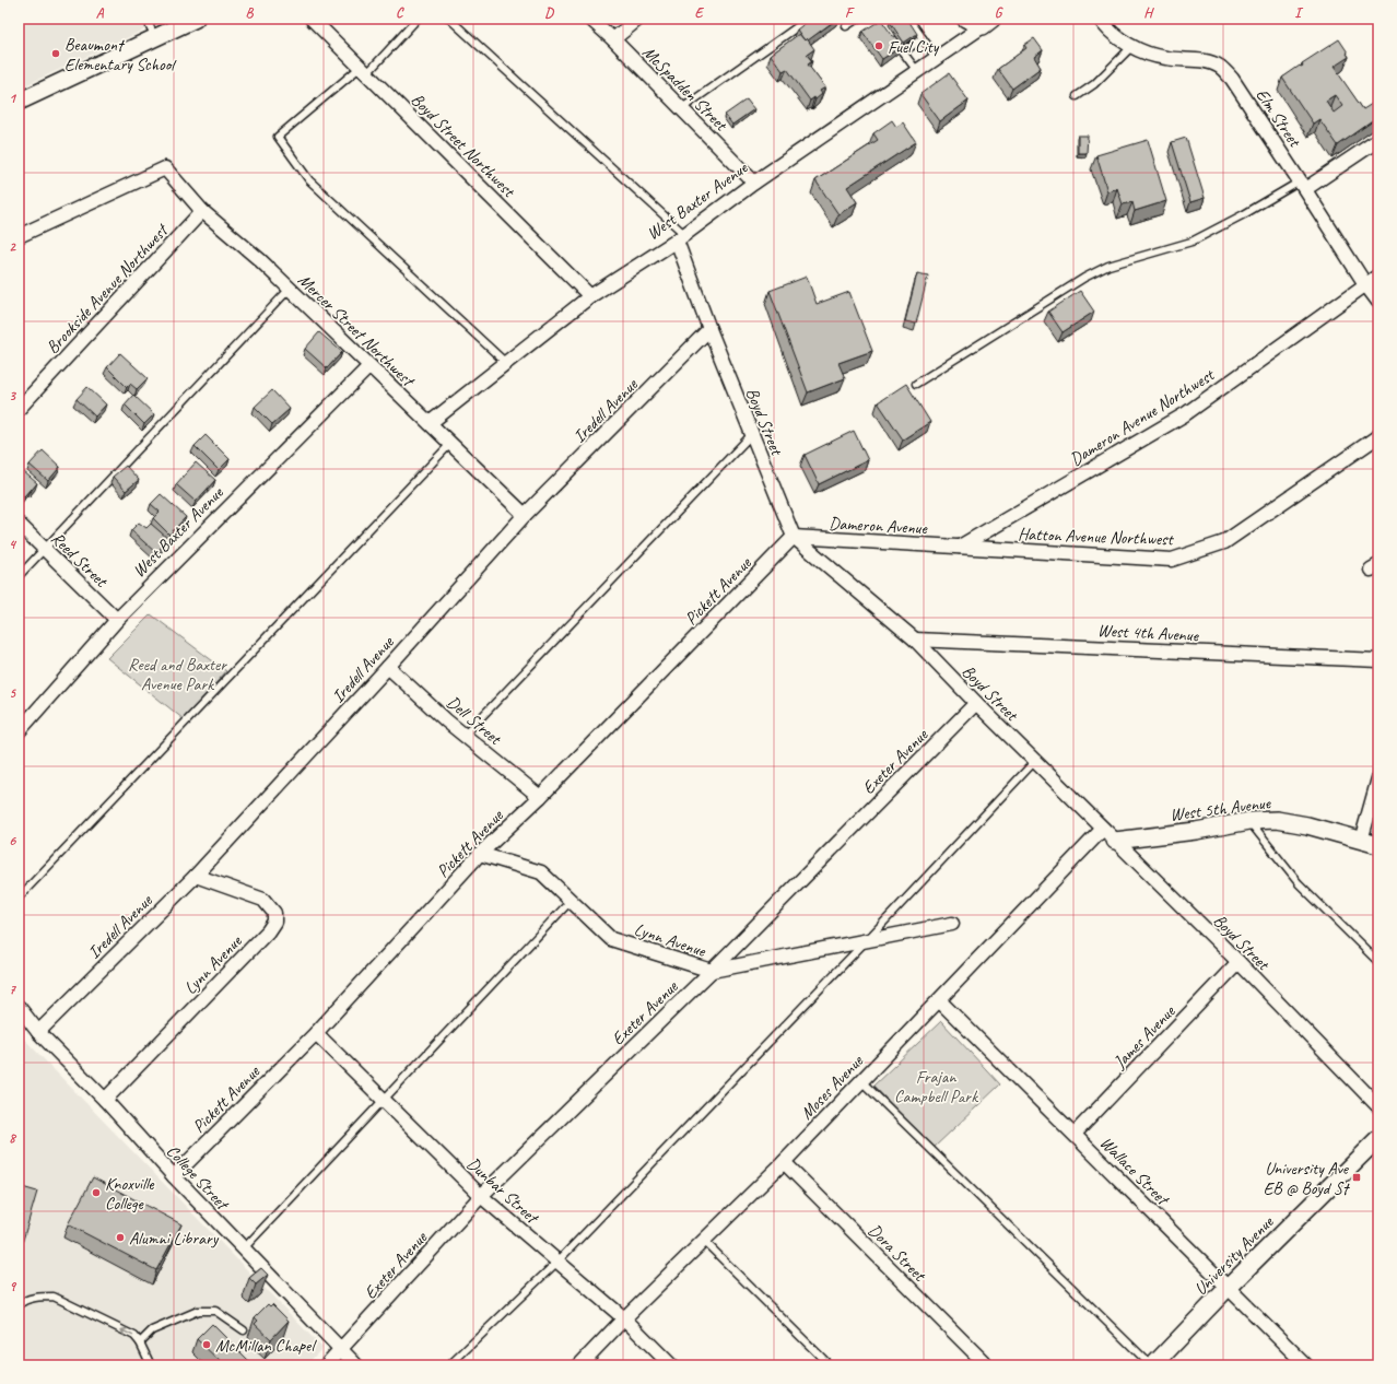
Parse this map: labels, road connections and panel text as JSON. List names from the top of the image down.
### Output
{
  "streets": {
    "street": [
      "McSpadden Street",
      "Elm Street",
      "Boyd Street Northwest",
      "West Baxter Avenue",
      "Brookside Avenue Northwest",
      "Mercer Street Northwest",
      "Iredell Avenue",
      "Dameron Avenue Northwest",
      "Boyd Street",
      "Dameron Avenue",
      "Hatton Avenue Northwest",
      "Reed Street",
      "Pickett Avenue",
      "West 4th Avenue",
      "Dell Street",
      "Exeter Avenue",
      "West 5th Avenue",
      "Lynn Avenue",
      "James Avenue",
      "Moses Avenue",
      "Wallace Street",
      "College Street",
      "Dunbar Street",
      "Dora Street",
      "University Avenue"
    ]
  },
  "crossings": [
    ["McSpadden Street", "West Baxter Avenue"],
    ["Elm Street", "Dameron Avenue Northwest"],
    ["Boyd Street Northwest", "West Baxter Avenue"],
    ["West Baxter Avenue", "Mercer Street Northwest"],
    ["West Baxter Avenue", "Boyd Street"],
    ["West Baxter Avenue", "Reed Street"],
    ["Brookside Avenue Northwest", "Mercer Street Northwest"],
    ["Mercer Street Northwest", "Iredell Avenue"],
    ["Iredell Avenue", "Boyd Street"],
    ["Iredell Avenue", "Dell Street"],
    ["Iredell Avenue", "Lynn Avenue"],
    ["Iredell Avenue", "College Street"],
    ["Dameron Avenue Northwest", "Dameron Avenue"],
    ["Dameron Avenue Northwest", "Hatton Avenue Northwest"],
    ["Boyd Street", "Dameron Avenue"],
    ["Boyd Street", "Pickett Avenue"],
    ["Boyd Street", "West 4th Avenue"],
    ["Boyd Street", "Exeter Avenue"],
    ["Boyd Street", "West 5th Avenue"],
    ["Boyd Street", "James Avenue"],
    ["Boyd Street", "Moses Avenue"],
    ["Dameron Avenue", "Hatton Avenue Northwest"],
    ["Dameron Avenue", "Pickett Avenue"],
    ["Pickett Avenue", "Dell Street"],
    ["Pickett Avenue", "Lynn Avenue"],
    ["Pickett Avenue", "College Street"],
    ["Pickett Avenue", "Dunbar Street"],
    ["Exeter Avenue", "Lynn Avenue"],
    ["Exeter Avenue", "College Street"],
    ["Exeter Avenue", "Dunbar Street"],
    ["Lynn Avenue", "College Street"],
    ["James Avenue", "Wallace Street"],
    ["Moses Avenue", "Wallace Street"],
    ["Moses Avenue", "Dunbar Street"],
    ["Moses Avenue", "Dora Street"],
    ["Wallace Street", "University Avenue"]
  ],
  "parks": ["Reed and Baxter Avenue Park", "Frajan Campbell Park"],
  "places": {
    "other": [
      "Fuel City",
      "Beaumont Elementary School",
      "Knoxville College",
      "Alumni Library",
      "McMillan Chapel"
    ],
    "transit": ["University Ave EB @ Boyd St"]
  },
  "grid": {
    "columns": [
      "A",
      "B",
      "C",
      "D",
      "E",
      "F",
      "G",
      "H",
      "I"
    ],
    "rows": [
      "1",
      "2",
      "3",
      "4",
      "5",
      "6",
      "7",
      "8",
      "9"
    ]
  }
}
